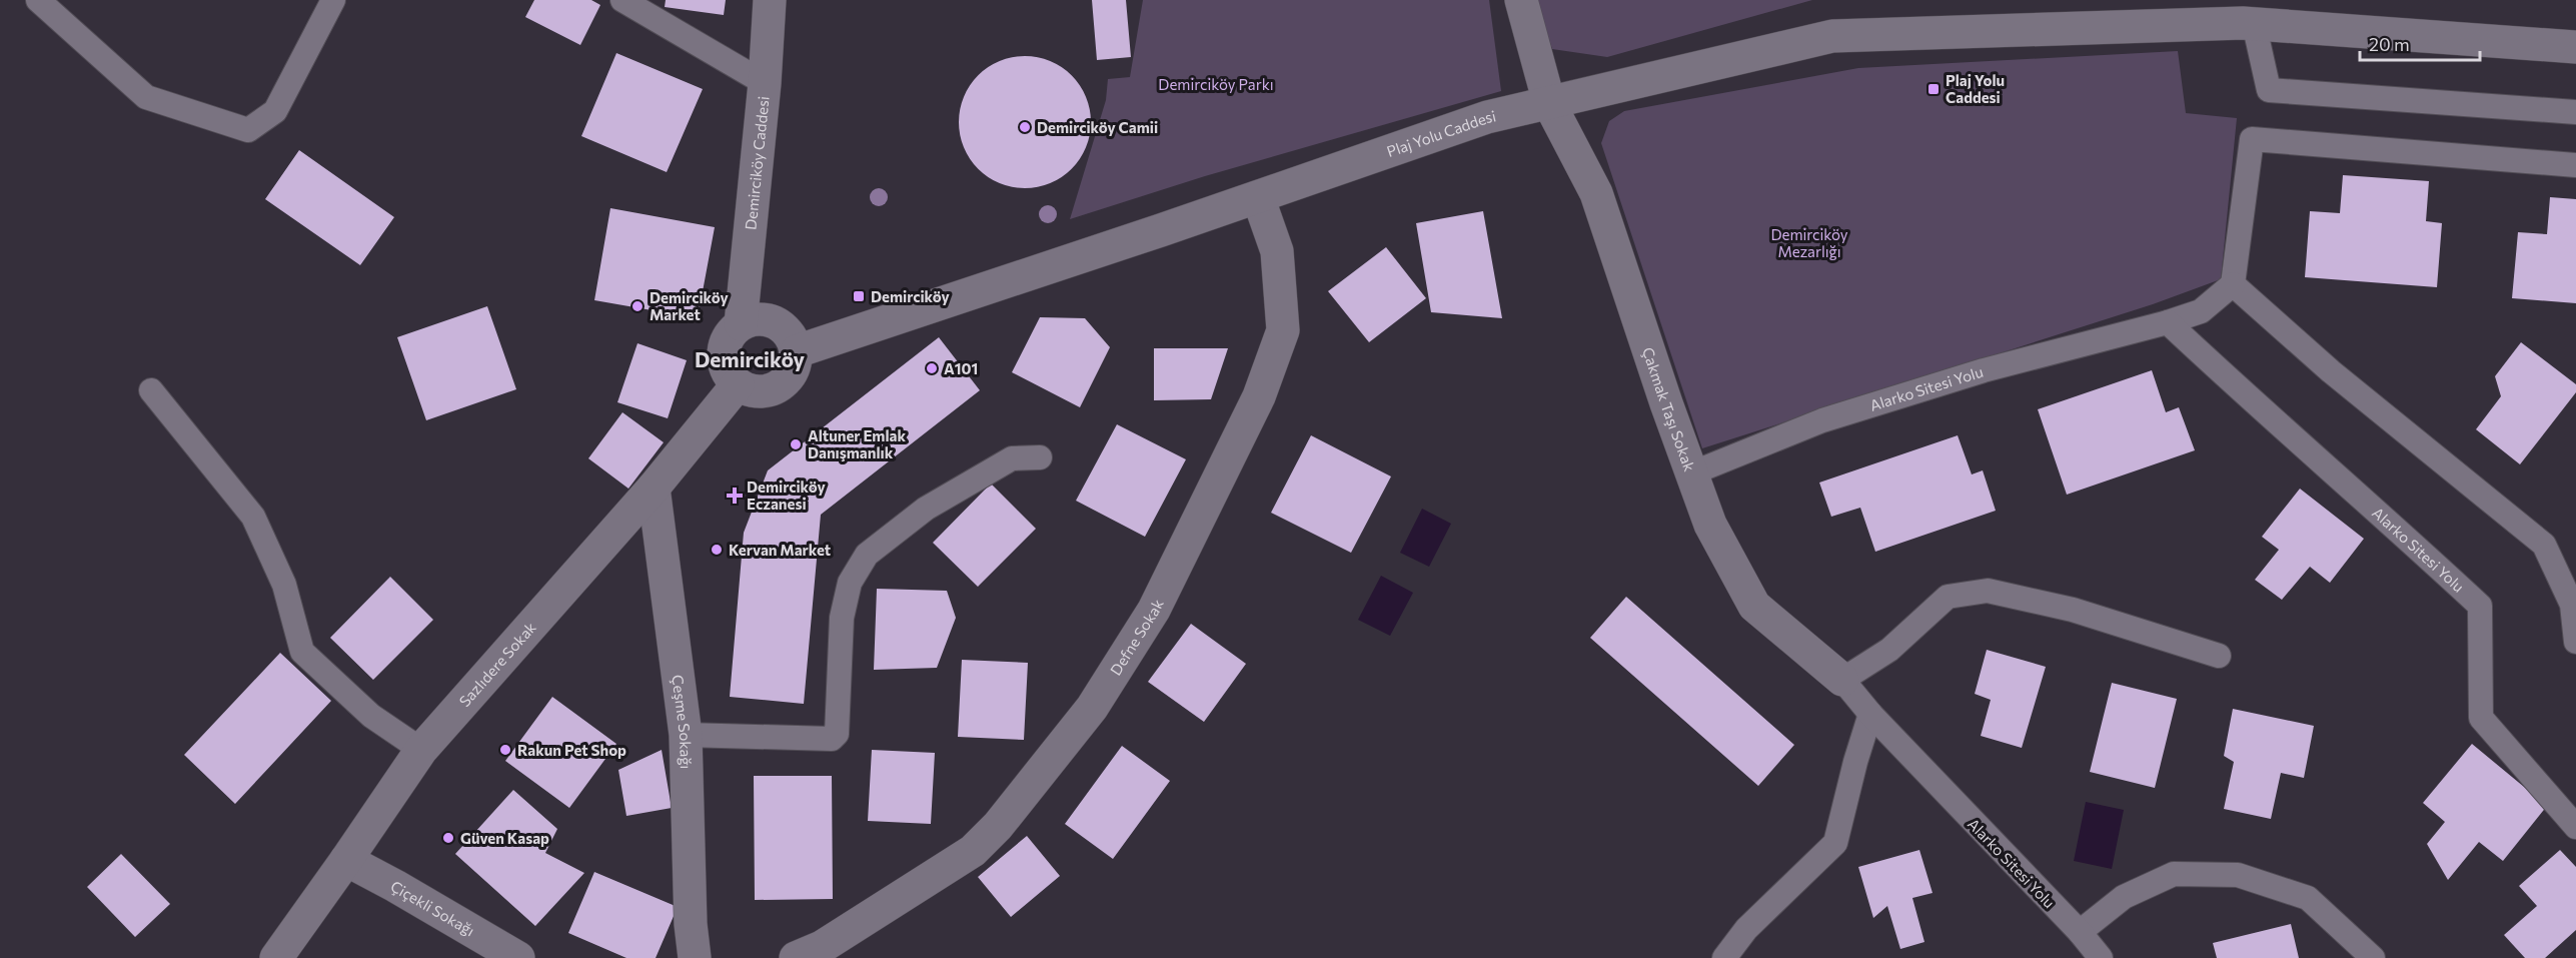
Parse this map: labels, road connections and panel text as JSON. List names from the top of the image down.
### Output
{
  "streets": {
    "street": [
      "Plaj Yolu Caddesi",
      "Demirciköy Caddesi",
      "Çakmak Taşı Sokak",
      "Defne Sokak",
      "Sazlıdere Sokak",
      "Çeşme Sokağı",
      "Çiçekli Sokağı"
    ],
    "lane": ["Alarko Sitesi Yolu"]
  },
  "crossings": [
    ["Plaj Yolu Caddesi", "Demirciköy Caddesi"],
    ["Plaj Yolu Caddesi", "Çakmak Taşı Sokak"],
    ["Plaj Yolu Caddesi", "Defne Sokak"],
    ["Plaj Yolu Caddesi", "Sazlıdere Sokak"],
    ["Demirciköy Caddesi", "Sazlıdere Sokak"],
    ["Alarko Sitesi Yolu", "Çakmak Taşı Sokak"],
    ["Sazlıdere Sokak", "Çeşme Sokağı"],
    ["Sazlıdere Sokak", "Çiçekli Sokağı"]
  ],
  "districts": ["Demirciköy"],
  "parks": ["Demirciköy Parkı", "Demirciköy Mezarlığı"],
  "places": {
    "transit": ["Plaj Yolu Caddesi", "Demirciköy"],
    "other": [
      "Demirciköy Camii",
      "Demirciköy Market",
      "A101",
      "Altuner Emlak Danışmanlık",
      "Kervan Market",
      "Rakun Pet Shop",
      "Güven Kasap"
    ],
    "health": ["Demirciköy Eczanesi"]
  },
  "scale_bar": "20 m"
}
